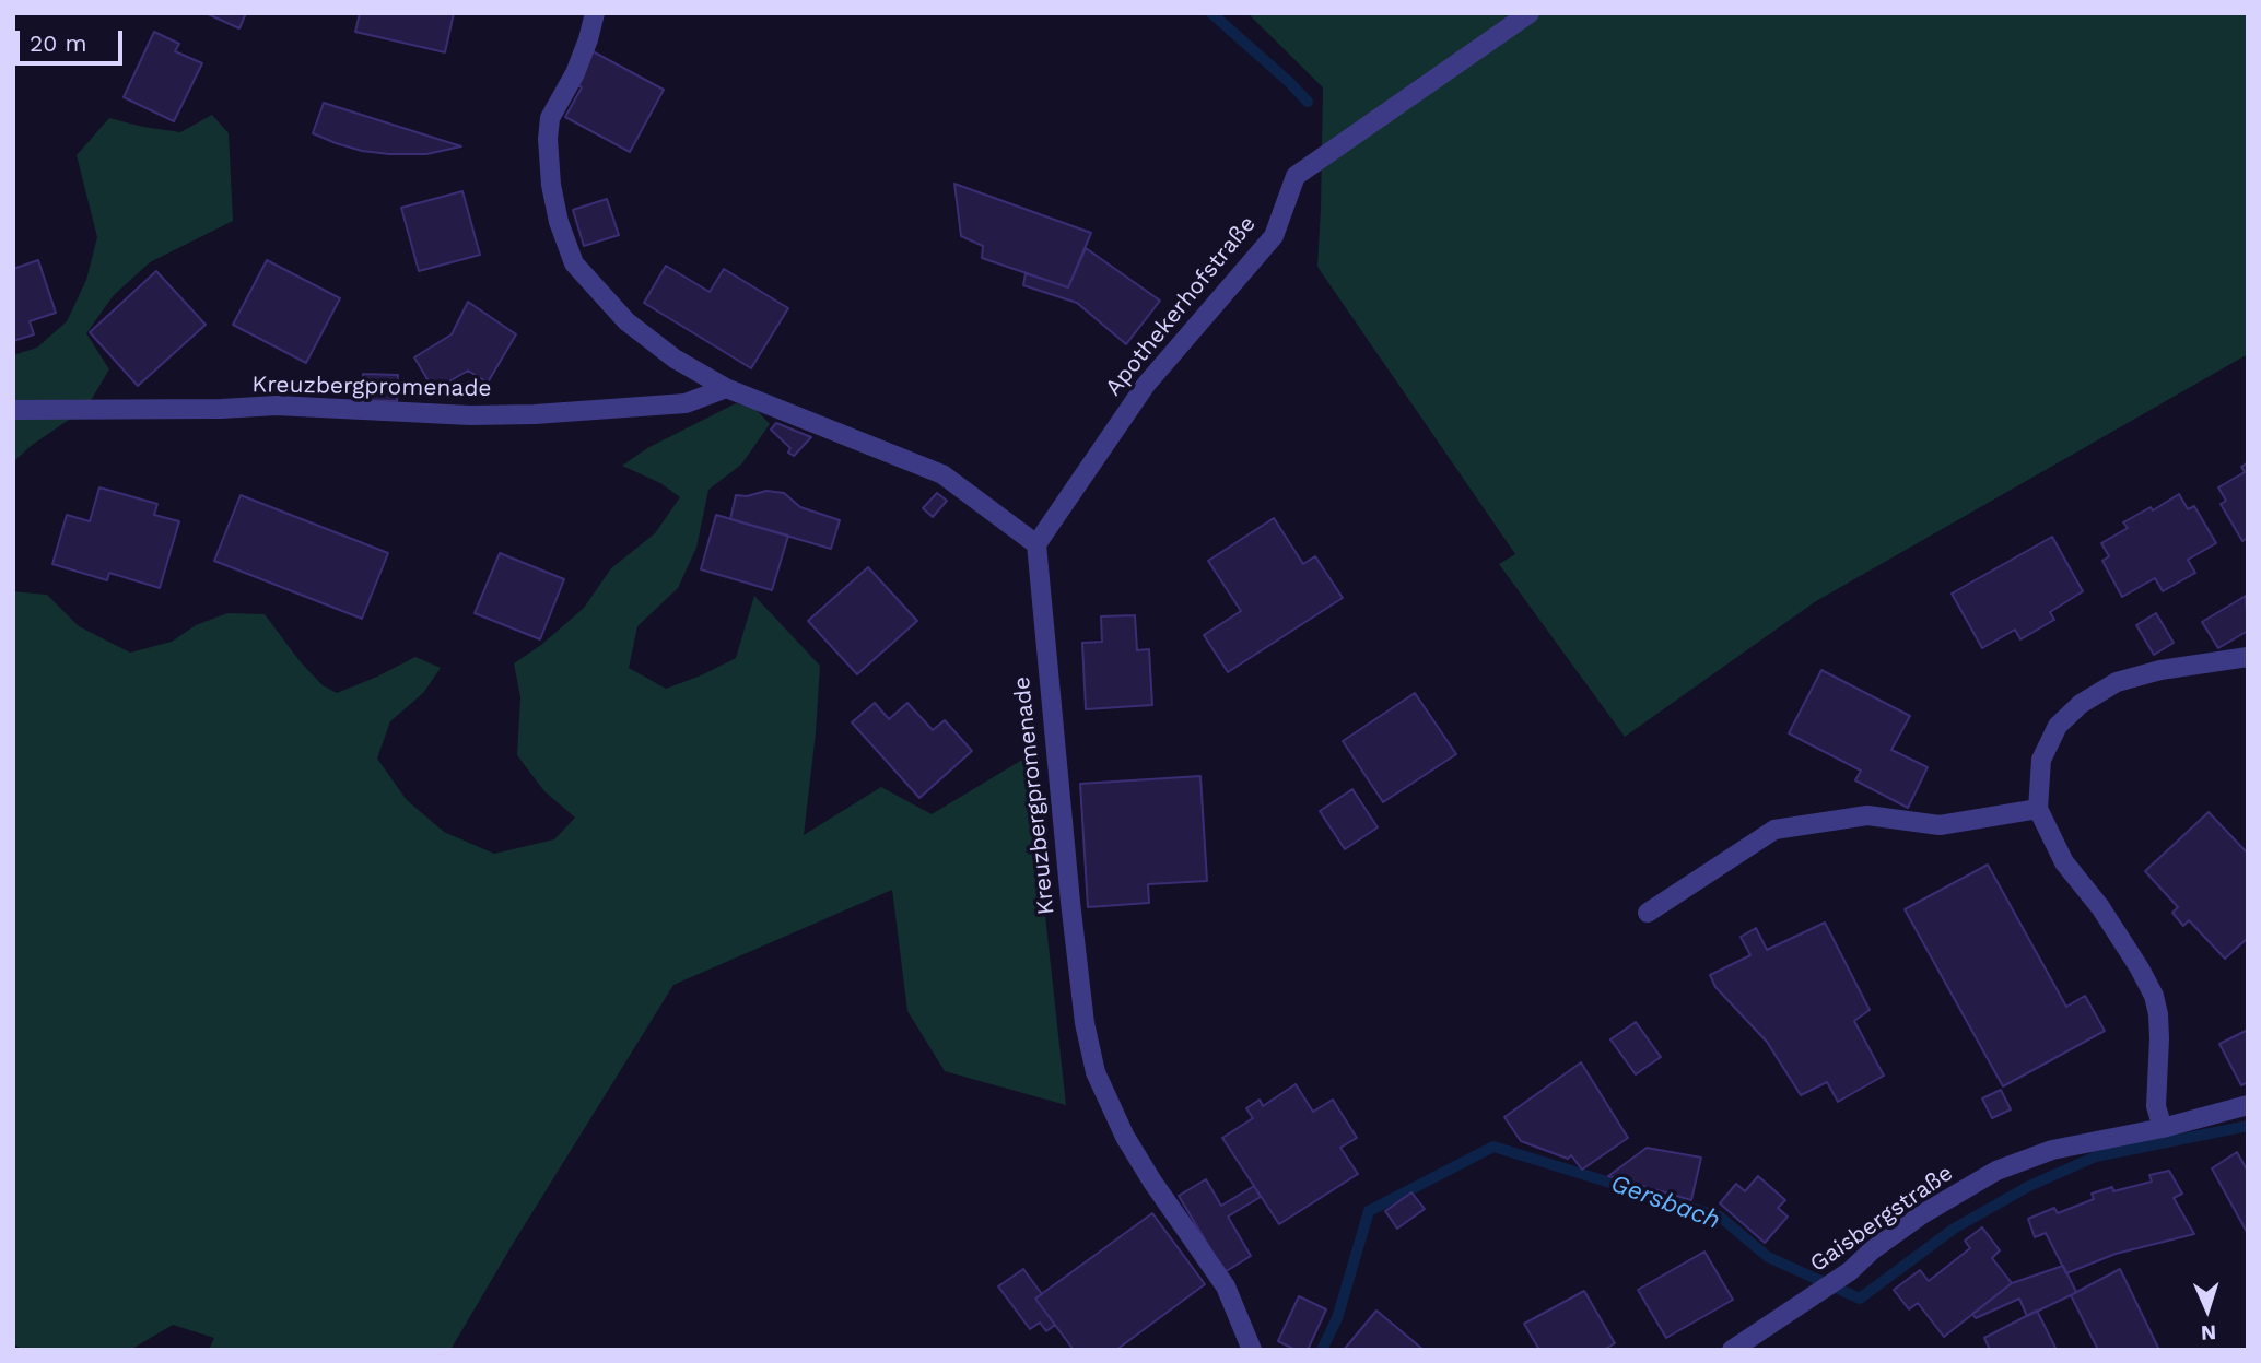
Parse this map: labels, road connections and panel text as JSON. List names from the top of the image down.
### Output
{
  "streets": {
    "street": ["Apothekerhofstraße", "Kreuzbergpromenade", "Gaisbergstraße"]
  },
  "crossings": [
    ["Apothekerhofstraße", "Kreuzbergpromenade"]
  ],
  "water": ["Gersbach"],
  "scale_bar": "20 m",
  "north": "bottom"
}
